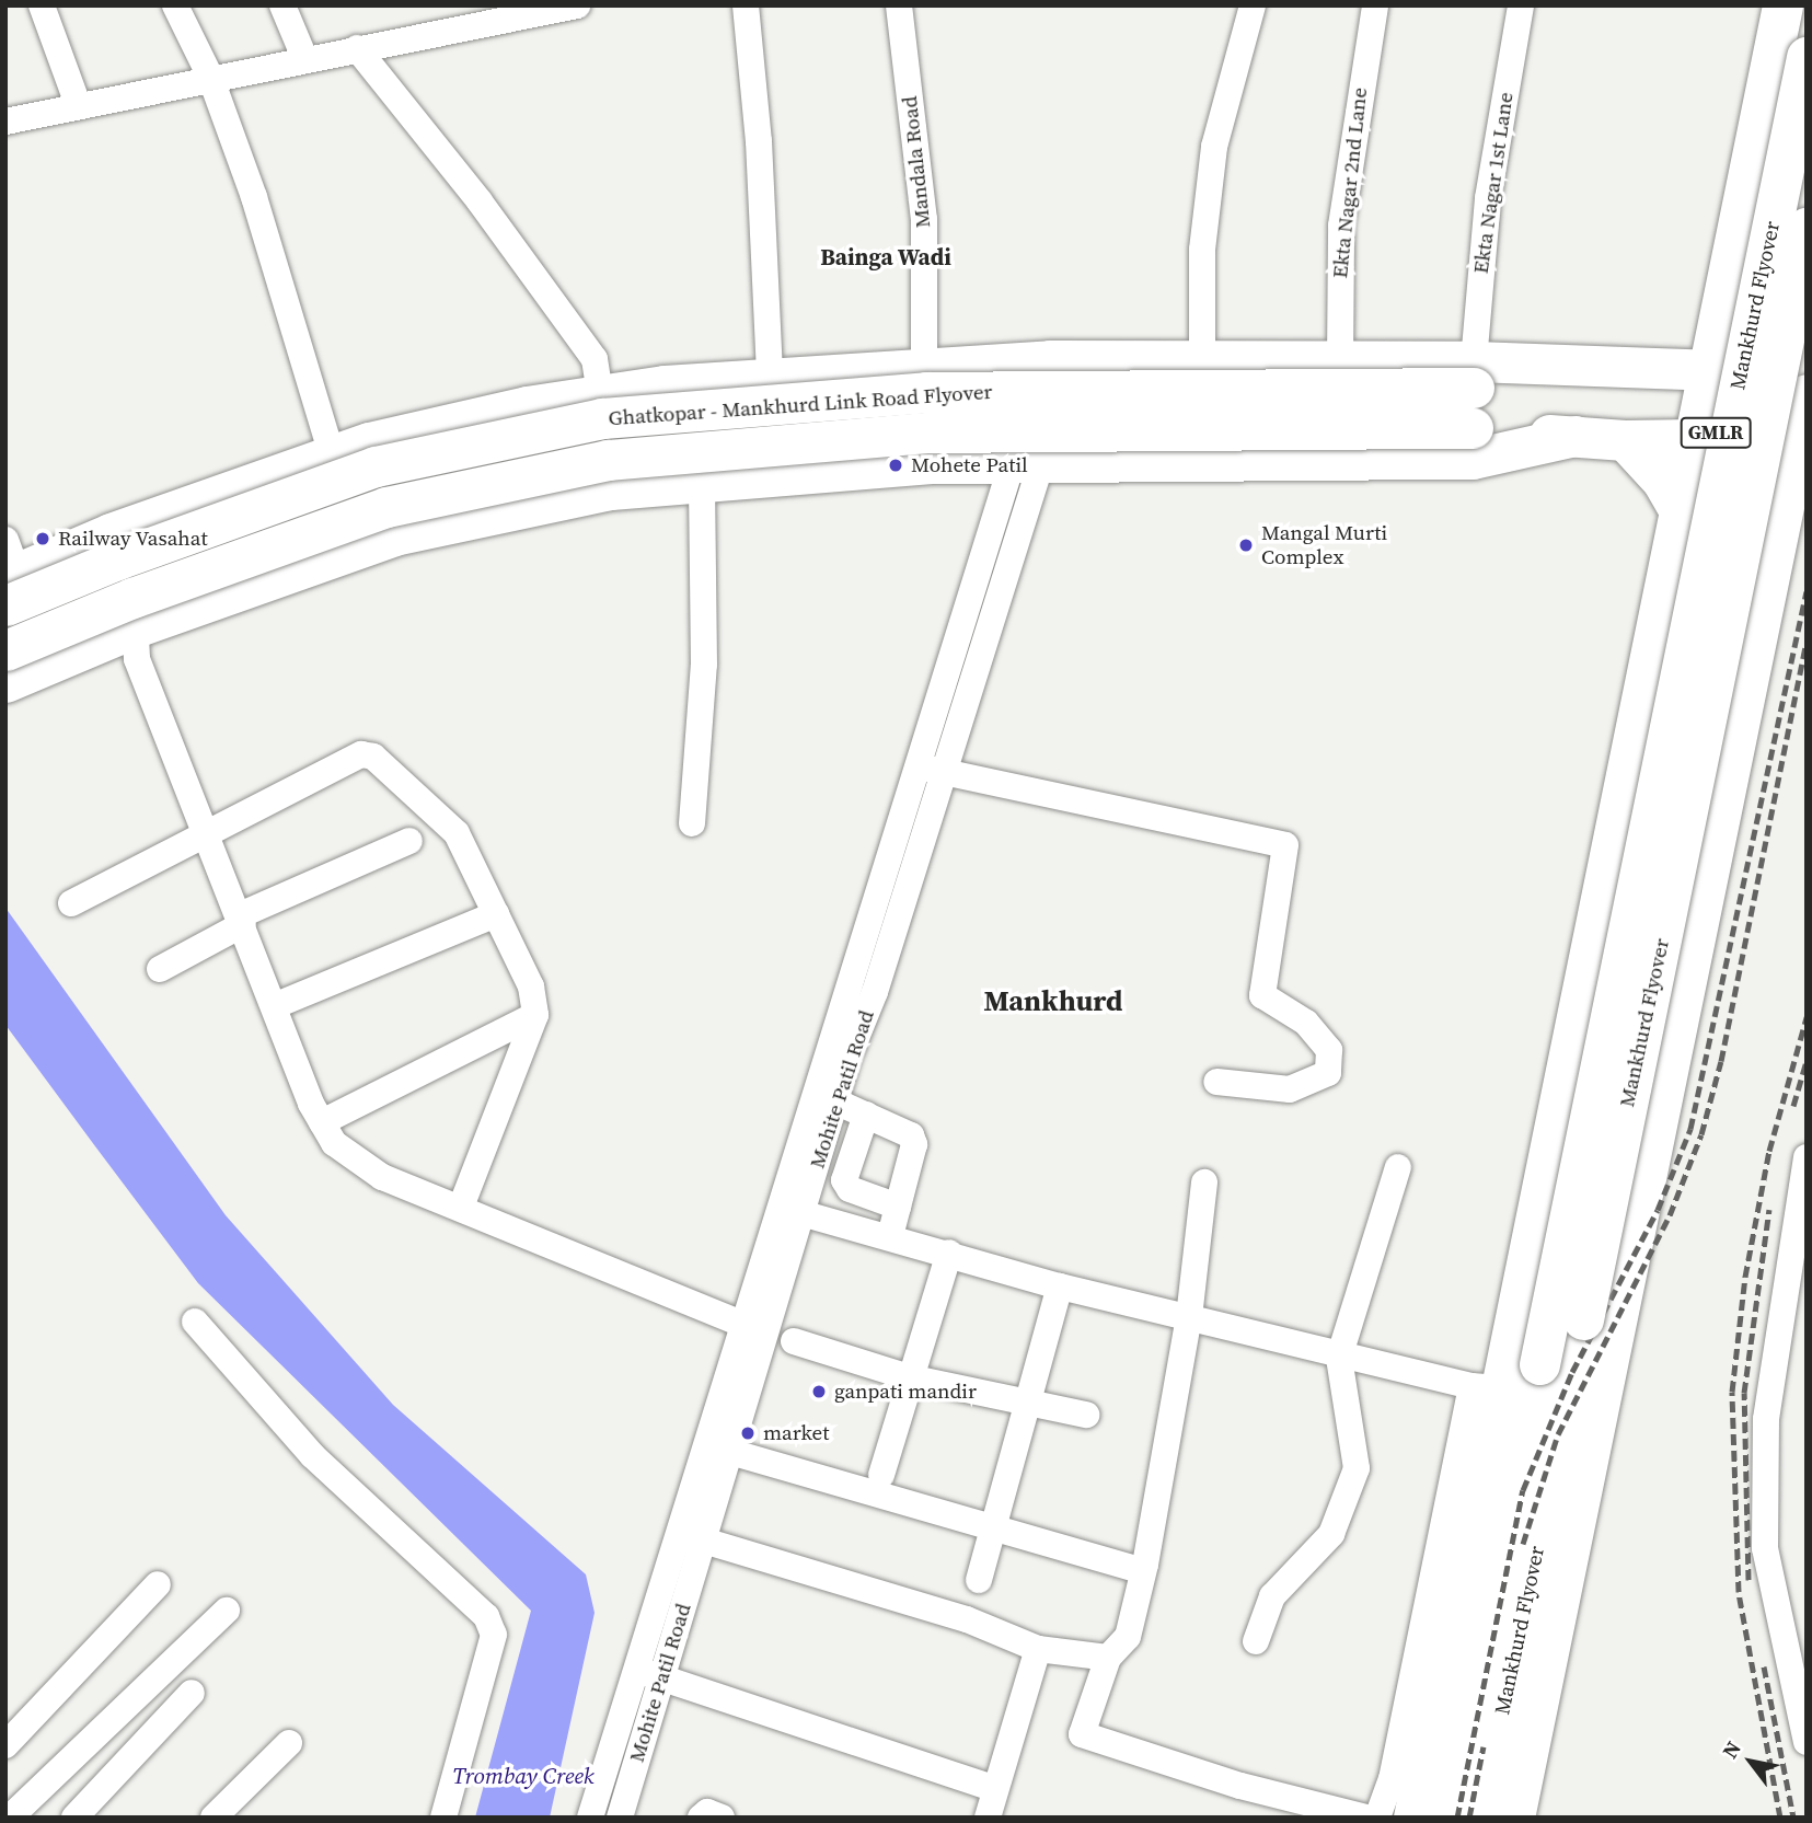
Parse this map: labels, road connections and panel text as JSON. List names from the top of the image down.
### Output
{
  "streets": {
    "highway": ["Mankhurd Flyover", "Ghatkopar - Mankhurd Link Road Flyover", "GMLR"],
    "street": [
      "Mandala Road",
      "Ekta Nagar 2nd Lane",
      "Ekta Nagar 1st Lane",
      "Mohite Patil Road"
    ]
  },
  "crossings": [
    ["Ekta Nagar 1st Lane", "Ghatkopar - Mankhurd Link Road Flyover"],
    ["Ghatkopar - Mankhurd Link Road Flyover", "GMLR"]
  ],
  "districts": ["Bainga Wadi", "Mankhurd"],
  "water": ["Trombay Creek"],
  "places": [
    "Mohete Patil",
    "Railway Vasahat",
    "Mangal Murti Complex",
    "ganpati mandir",
    "market"
  ],
  "north": "top left"
}
